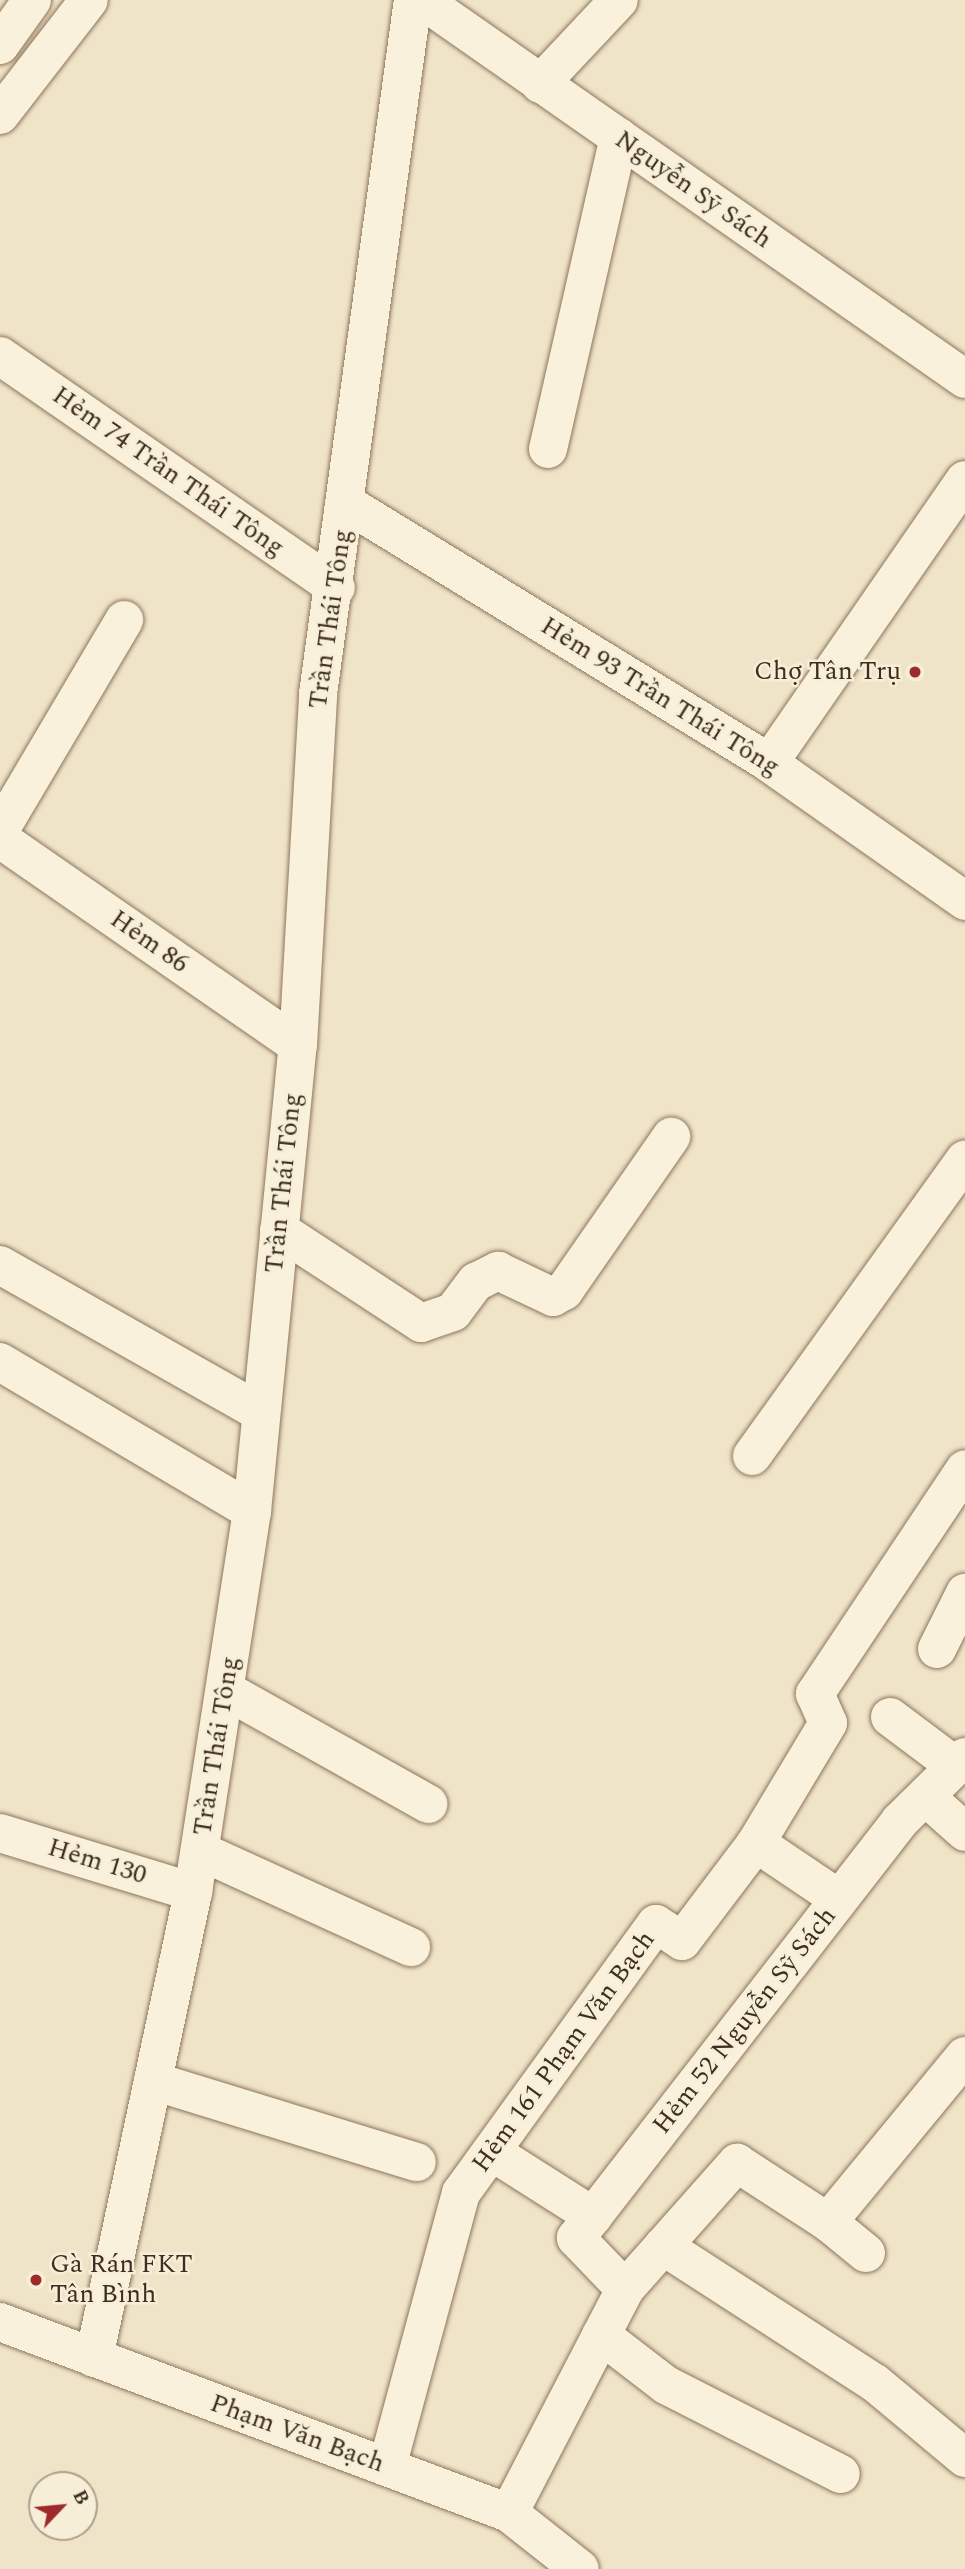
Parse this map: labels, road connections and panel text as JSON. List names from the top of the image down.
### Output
{
  "streets": {
    "street": [
      "Nguyễn Sỹ Sách",
      "Hẻm 74 Trần Thái Tông",
      "Trần Thái Tông",
      "Hẻm 93 Trần Thái Tông",
      "Hẻm 86",
      "Hẻm 130",
      "Hẻm 52 Nguyễn Sỹ Sách",
      "Hẻm 161 Phạm Văn Bạch",
      "Phạm Văn Bạch"
    ]
  },
  "crossings": [
    ["Hẻm 74 Trần Thái Tông", "Trần Thái Tông"],
    ["Trần Thái Tông", "Hẻm 93 Trần Thái Tông"],
    ["Trần Thái Tông", "Hẻm 86"],
    ["Trần Thái Tông", "Hẻm 130"],
    ["Trần Thái Tông", "Phạm Văn Bạch"],
    ["Hẻm 161 Phạm Văn Bạch", "Phạm Văn Bạch"]
  ],
  "places": ["Chợ Tân Trụ", "Gà Rán FKT Tân Bình"],
  "north": "top right"
}
